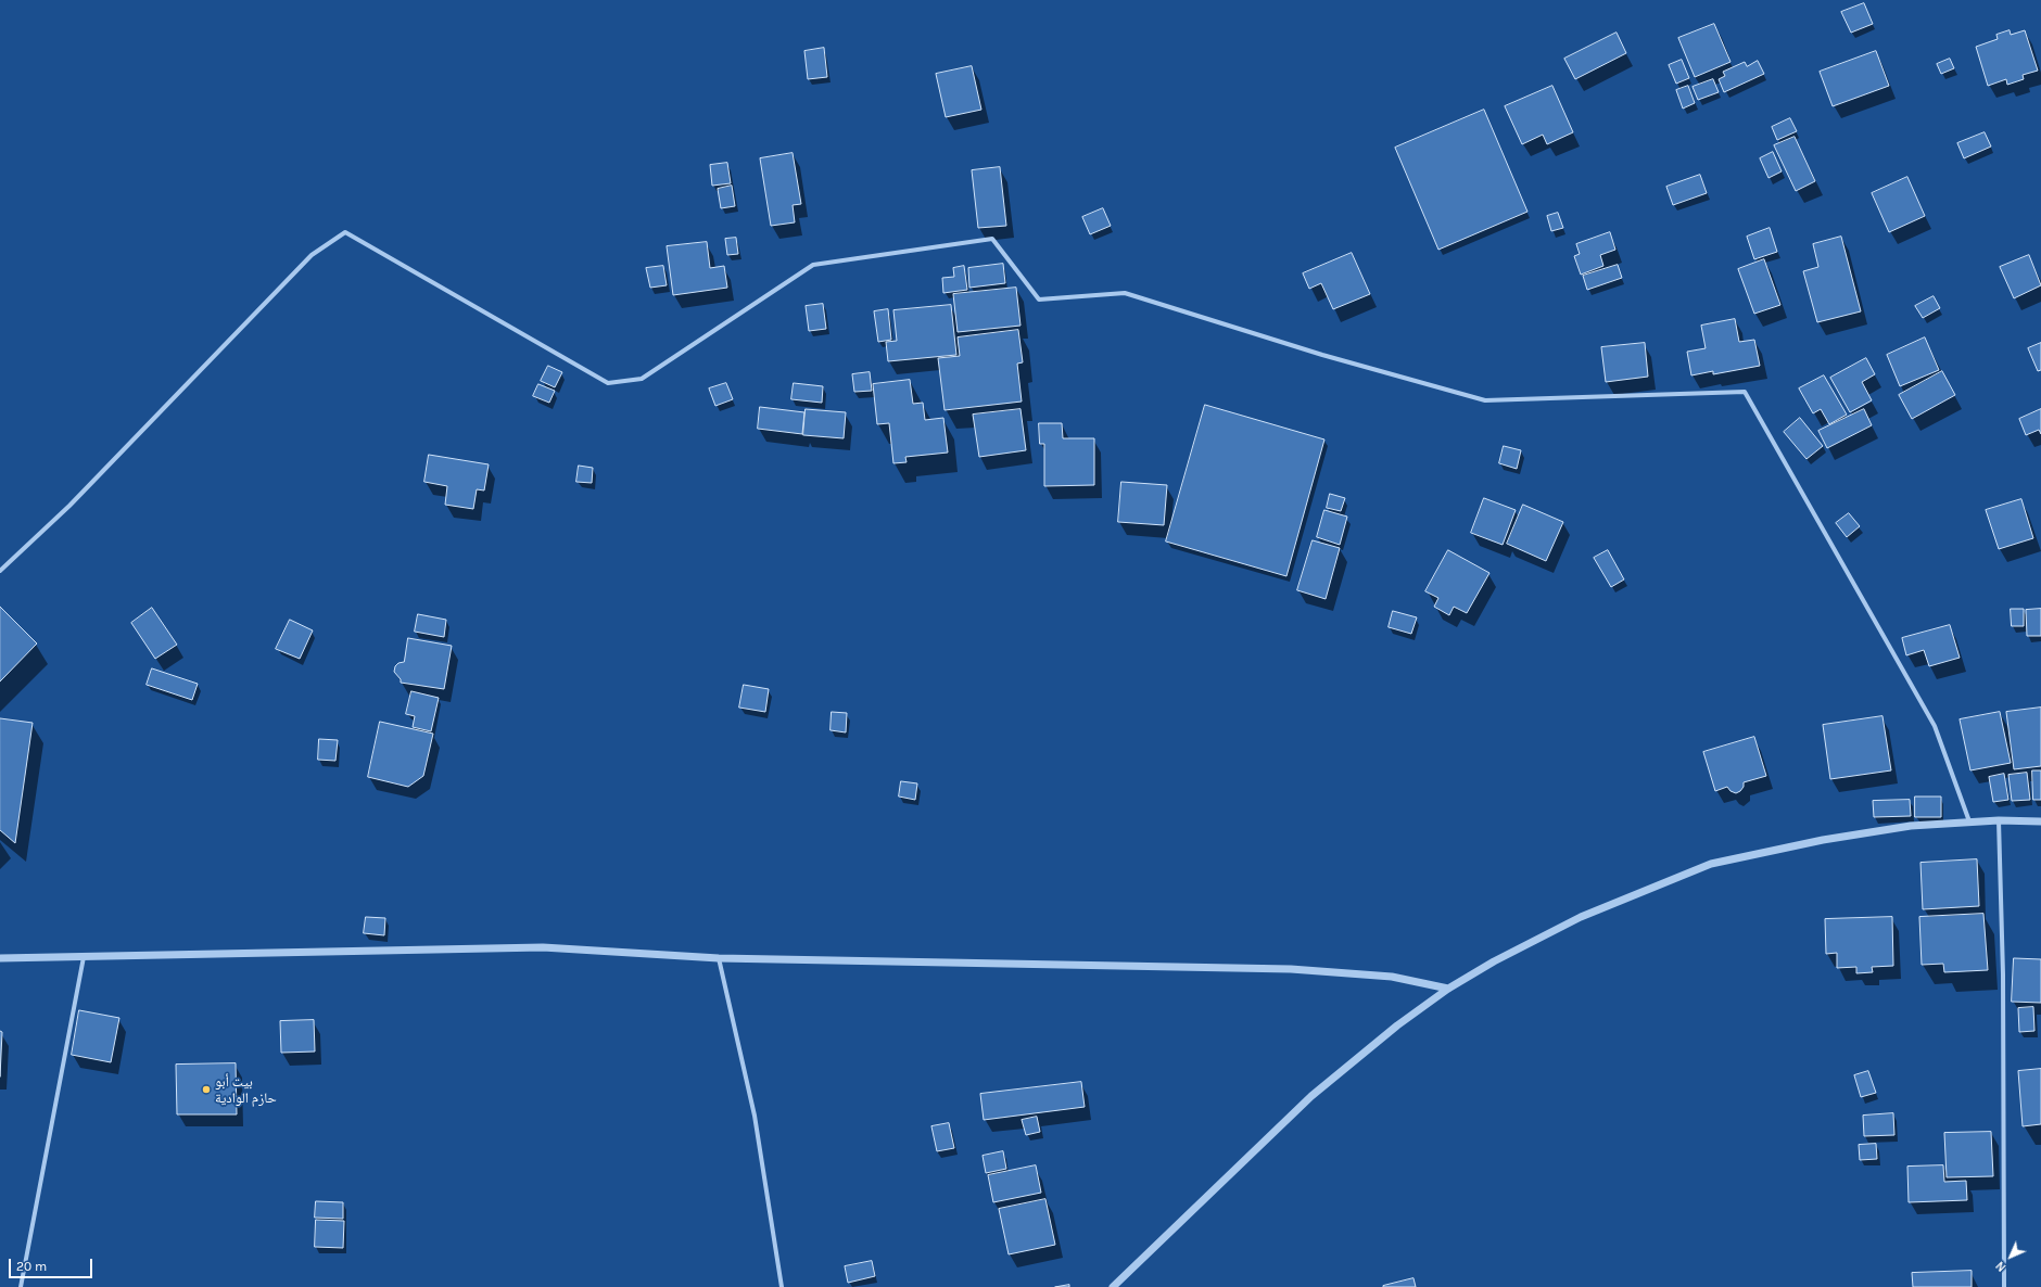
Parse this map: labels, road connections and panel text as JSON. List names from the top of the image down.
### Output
{
  "places": ["بيت أبو حازم الوادية"],
  "scale_bar": "20 m",
  "north": "bottom left"
}
